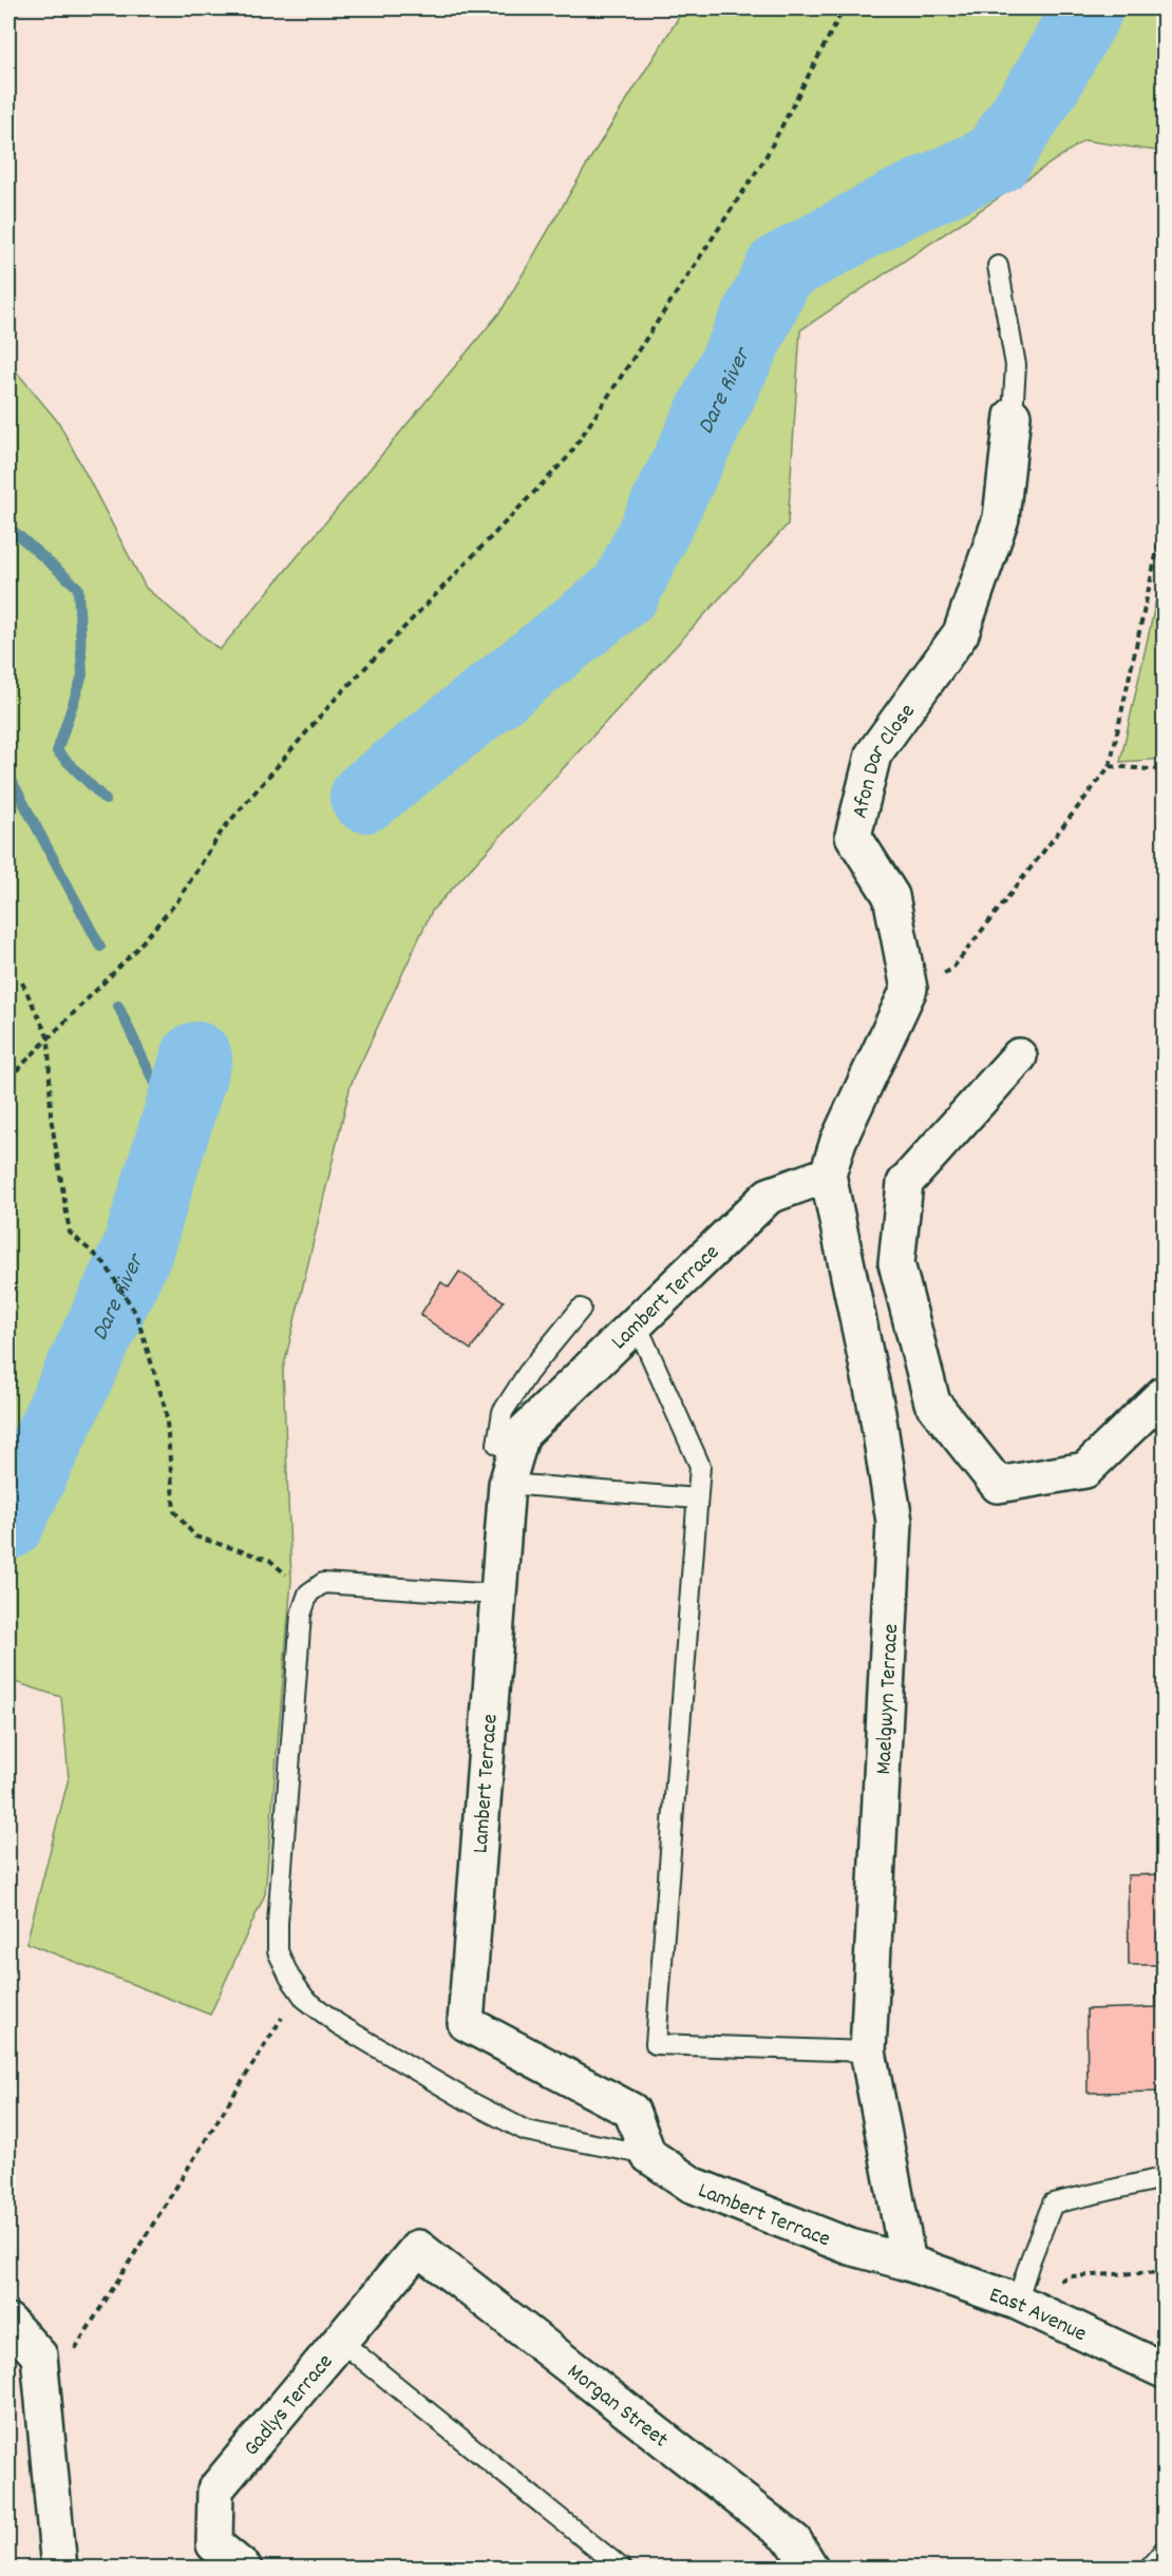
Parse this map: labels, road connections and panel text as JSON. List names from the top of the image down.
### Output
{
  "streets": {
    "street": [
      "Afon Dar Close",
      "Lambert Terrace",
      "Maelgwyn Terrace",
      "East Avenue",
      "Gadlys Terrace",
      "Morgan Street"
    ]
  },
  "crossings": [
    ["Afon Dar Close", "Maelgwyn Terrace"],
    ["Lambert Terrace", "Maelgwyn Terrace"],
    ["Lambert Terrace", "East Avenue"],
    ["Maelgwyn Terrace", "East Avenue"],
    ["Gadlys Terrace", "Morgan Street"]
  ],
  "water": ["Dare River"]
}
